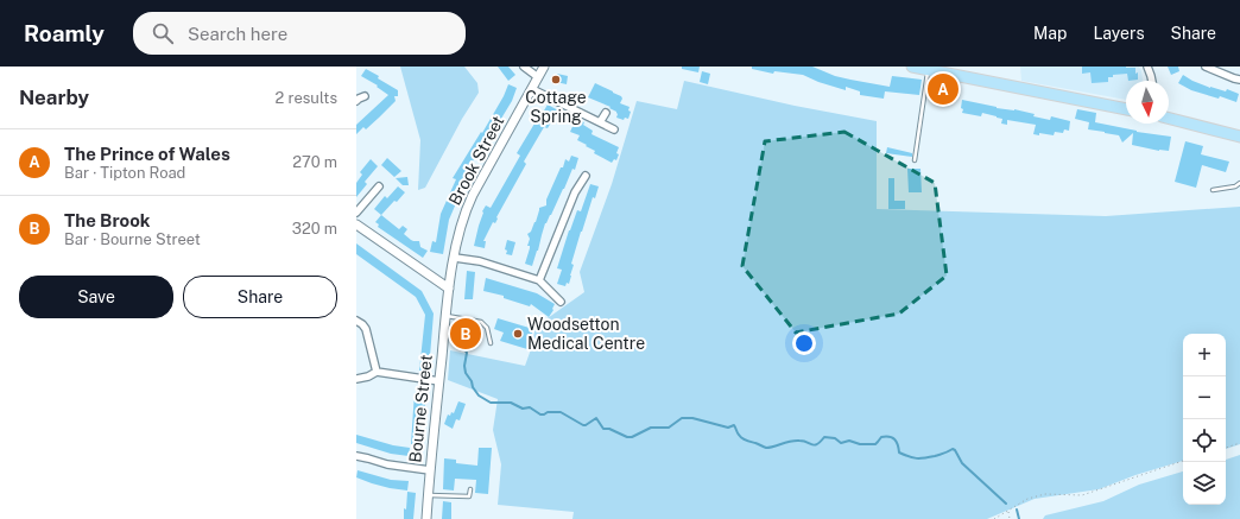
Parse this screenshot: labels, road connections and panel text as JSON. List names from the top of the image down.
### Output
{
  "streets": {
    "street": ["Brook Street", "Bourne Street"]
  },
  "crossings": [
    ["Brook Street", "Bourne Street"]
  ],
  "places": ["Cottage Spring", "Woodsetton Medical Centre"],
  "north": "bottom",
  "page": {
    "header": "Roamly",
    "search": "Search here",
    "nav": ["Map", "Layers", "Share"],
    "heading": ["Nearby", "2 results"],
    "pins": ["A", "B"],
    "list": [
      {
        "mark": "A",
        "name": "The Prince of Wales",
        "note": "Bar · Tipton Road",
        "value": "270 m"
      },
      {
        "mark": "B",
        "name": "The Brook",
        "note": "Bar · Bourne Street",
        "value": "320 m"
      }
    ],
    "buttons": ["Save", "Share"],
    "map_buttons": ["+", "−"]
  }
}
